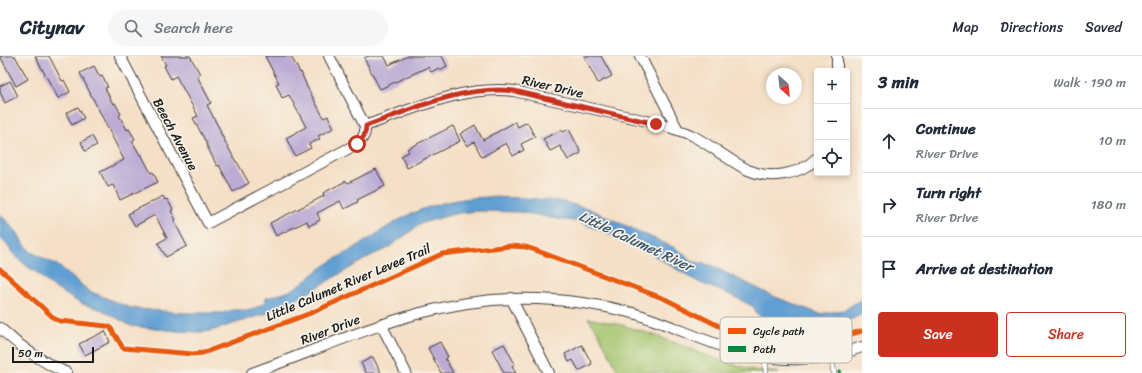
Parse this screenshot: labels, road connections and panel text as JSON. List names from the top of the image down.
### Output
{
  "streets": {
    "street": ["River Drive", "Beech Avenue"],
    "cycle path": ["Little Calumet River Levee Trail"]
  },
  "crossings": [
    ["River Drive", "Beech Avenue"]
  ],
  "water": ["Little Calumet River"],
  "legend": ["Cycle path", "Path"],
  "scale_bar": "50 m",
  "north": "bottom right",
  "page": {
    "header": "Citynav",
    "search": "Search here",
    "nav": ["Map", "Directions", "Saved"],
    "heading": ["3 min", "Walk · 190 m"],
    "map_buttons": ["+", "−"],
    "list": [
      ["Continue", "River Drive", "10 m"],
      ["Turn right", "River Drive", "180 m"],
      "Arrive at destination"
    ],
    "buttons": ["Save", "Share"],
    "scale": "50 m"
  }
}
